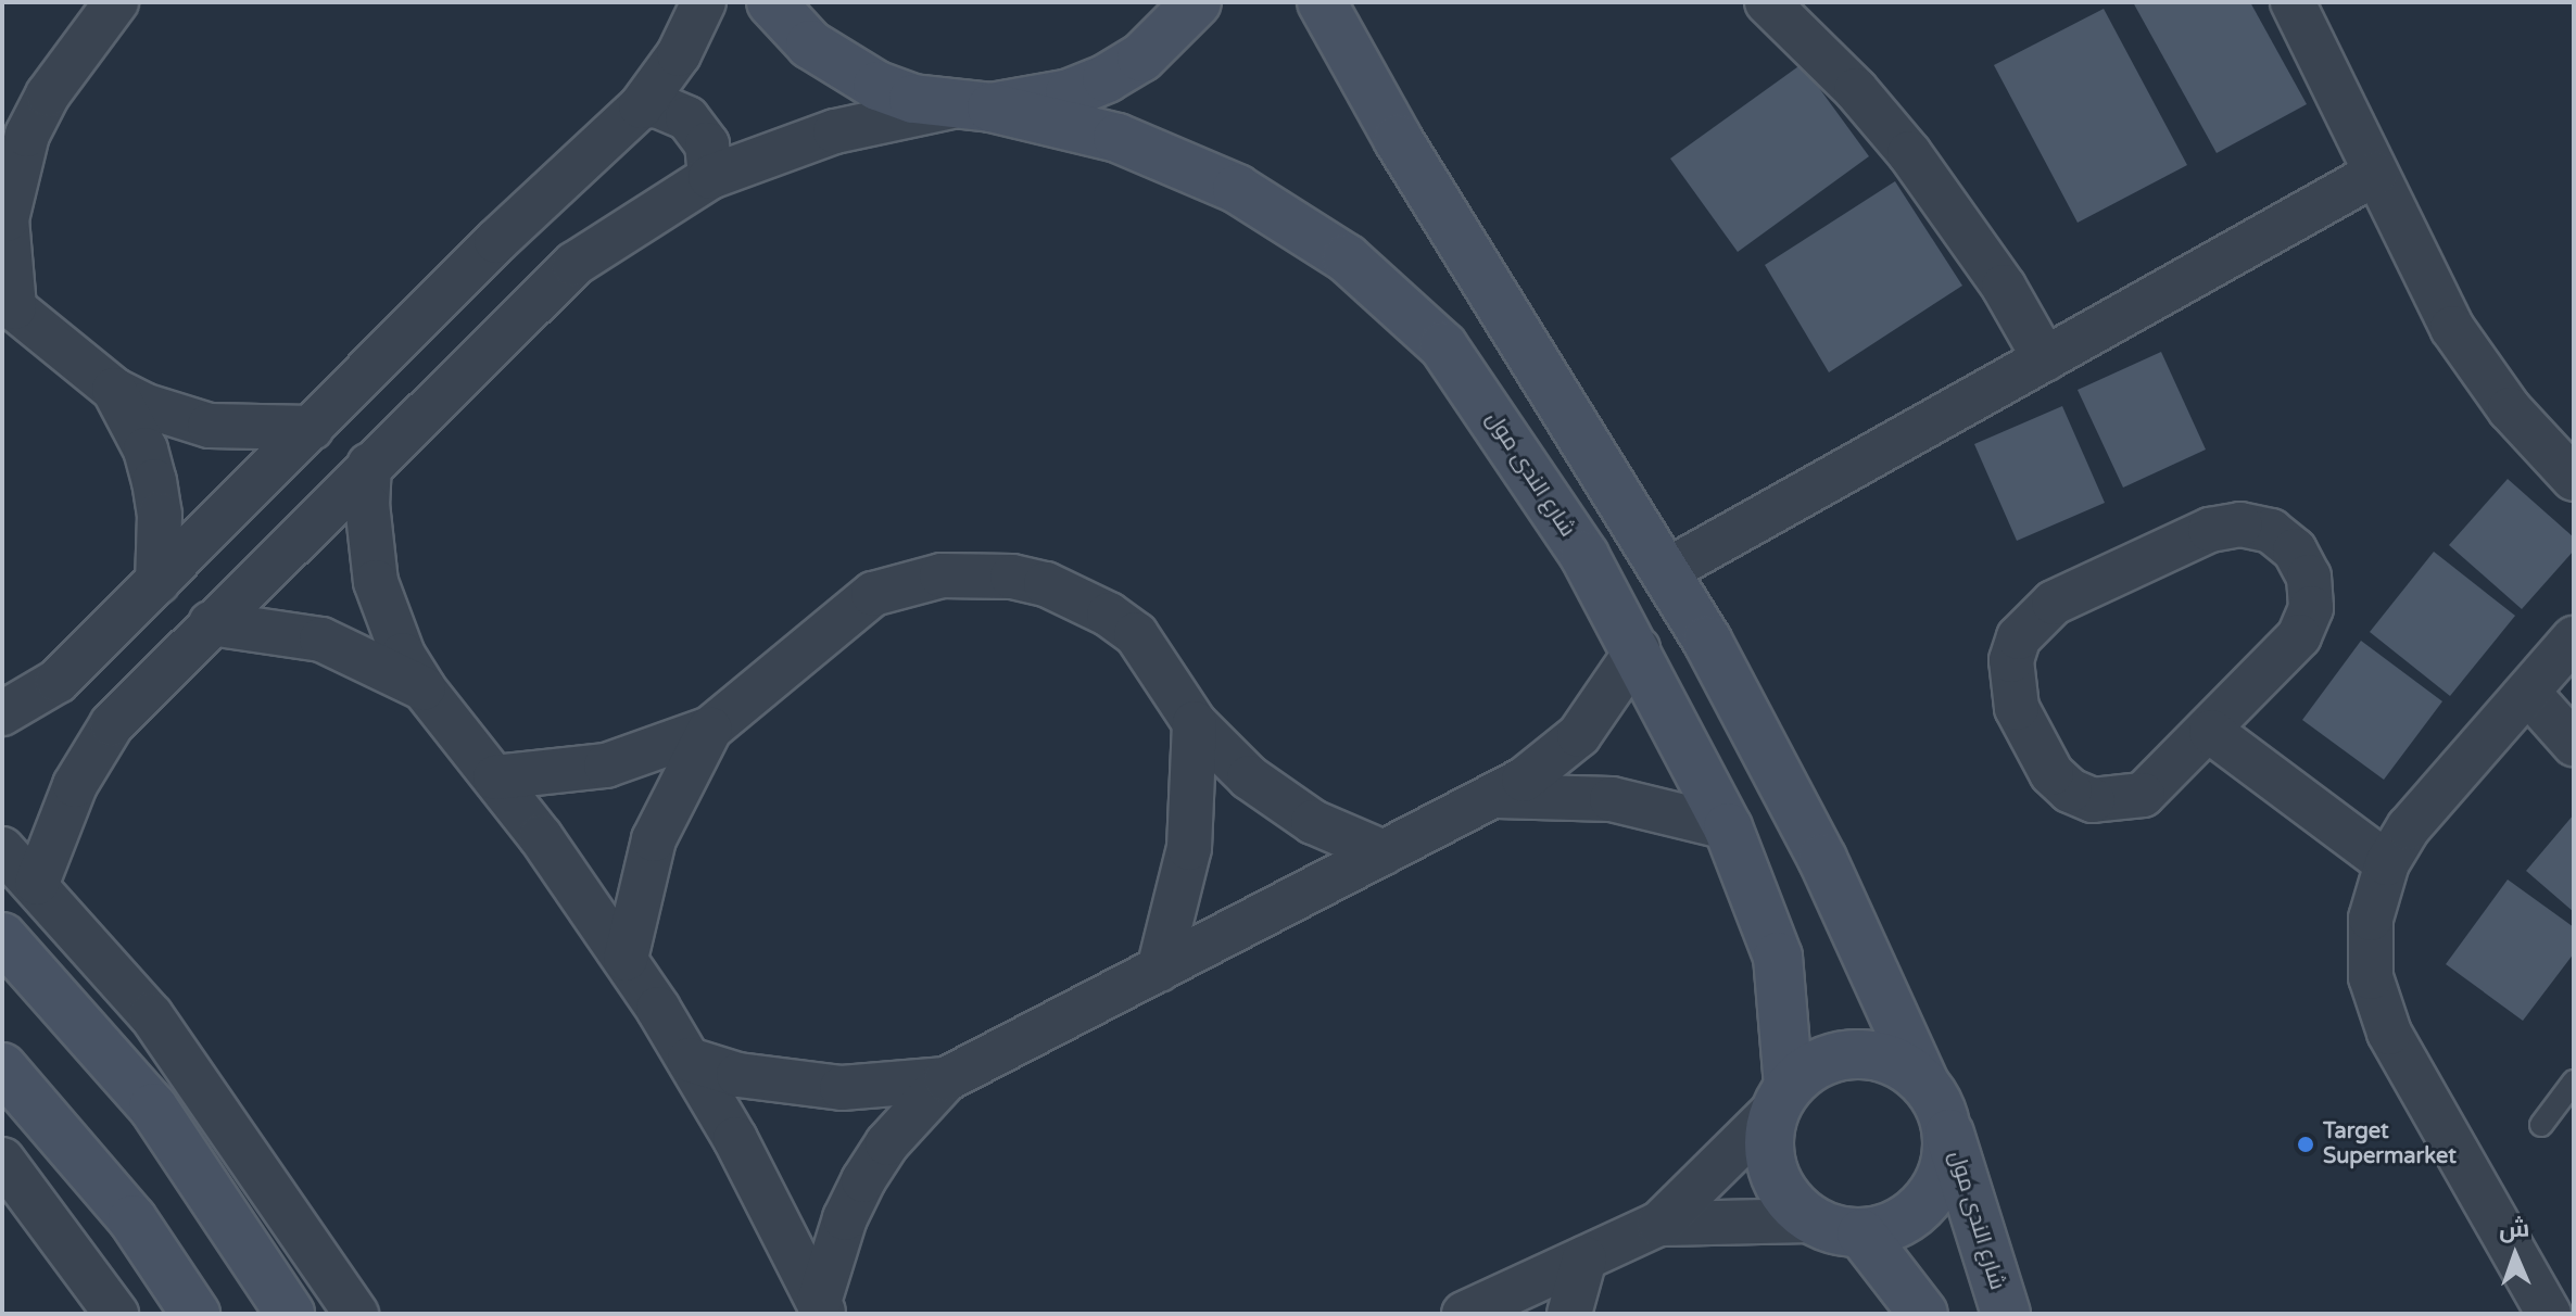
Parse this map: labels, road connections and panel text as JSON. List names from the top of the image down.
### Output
{
  "streets": {
    "street": ["شارع الندى مول"]
  },
  "places": ["Target Supermarket"],
  "north": "top"
}
